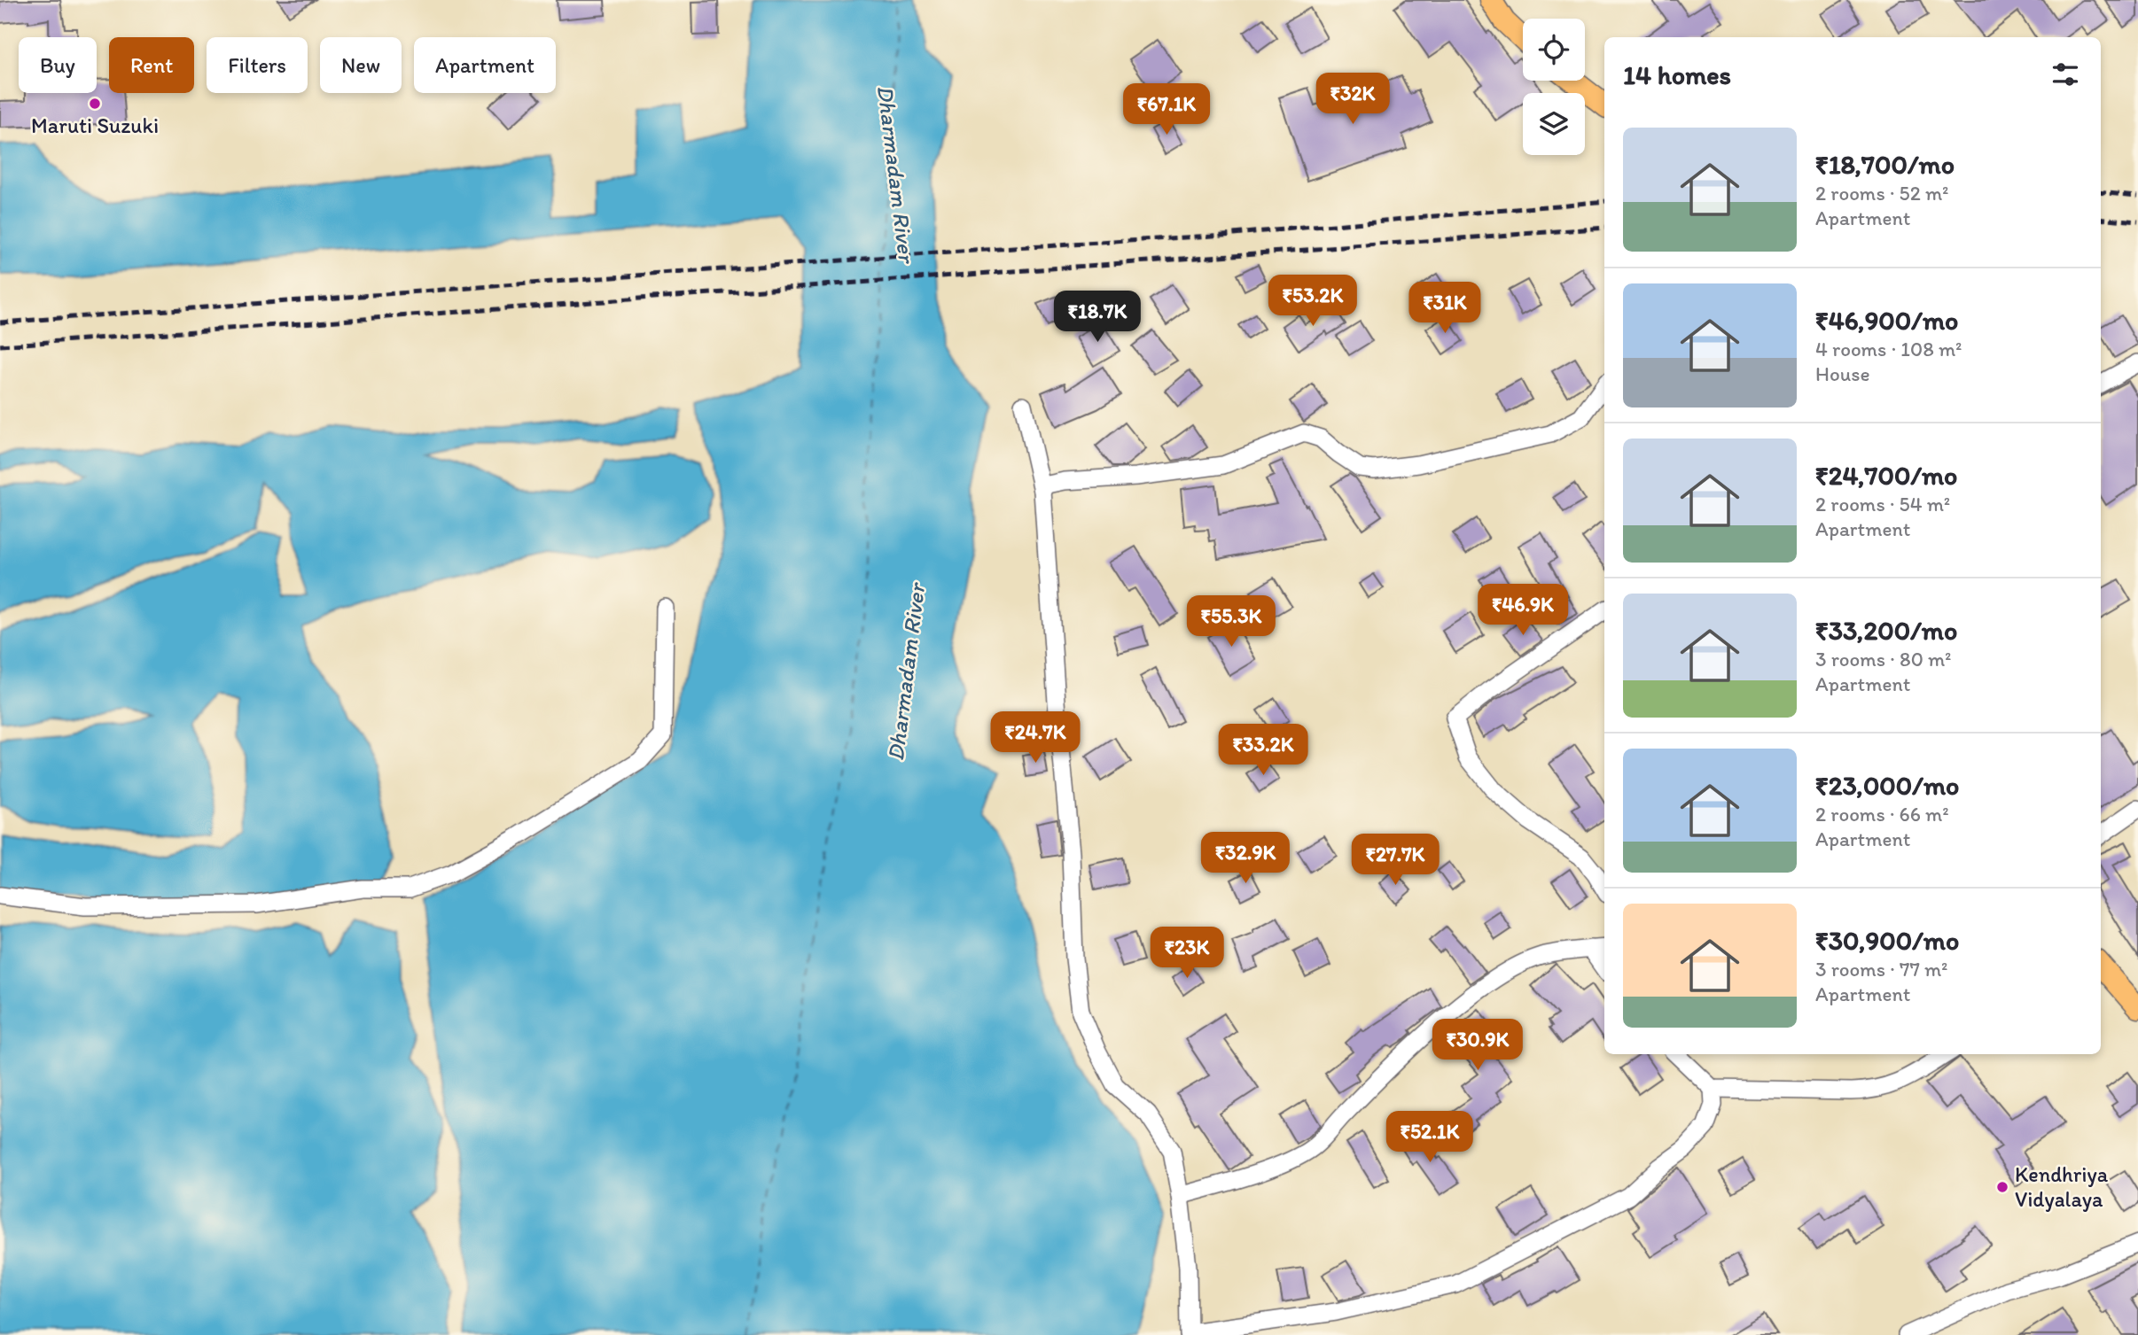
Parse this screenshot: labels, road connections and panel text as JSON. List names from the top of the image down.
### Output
{
  "water": ["Dharmadam River"],
  "places": ["Maruti Suzuki", "Kendhriya Vidyalaya"],
  "page": {
    "chip": [
      "Buy",
      "Rent",
      "Filters",
      "New",
      "Apartment"
    ],
    "heading": "14 homes",
    "price": [
      "₹32K",
      "₹67.1K",
      "₹53.2K",
      "₹31K",
      "₹18.7K",
      "₹46.9K",
      "₹55.3K",
      "₹24.7K",
      "₹33.2K",
      "₹32.9K",
      "₹27.7K",
      "₹23K",
      "₹30.9K",
      "₹52.1K"
    ],
    "list": [
      {
        "name": "₹18,700/mo",
        "note": "2 rooms · 52 m² · Apartment"
      },
      {
        "name": "₹46,900/mo",
        "note": "4 rooms · 108 m² · House"
      },
      {
        "name": "₹24,700/mo",
        "note": "2 rooms · 54 m² · Apartment"
      },
      {
        "name": "₹33,200/mo",
        "note": "3 rooms · 80 m² · Apartment"
      },
      {
        "name": "₹23,000/mo",
        "note": "2 rooms · 66 m² · Apartment"
      },
      {
        "name": "₹30,900/mo",
        "note": "3 rooms · 77 m² · Apartment"
      }
    ]
  }
}
